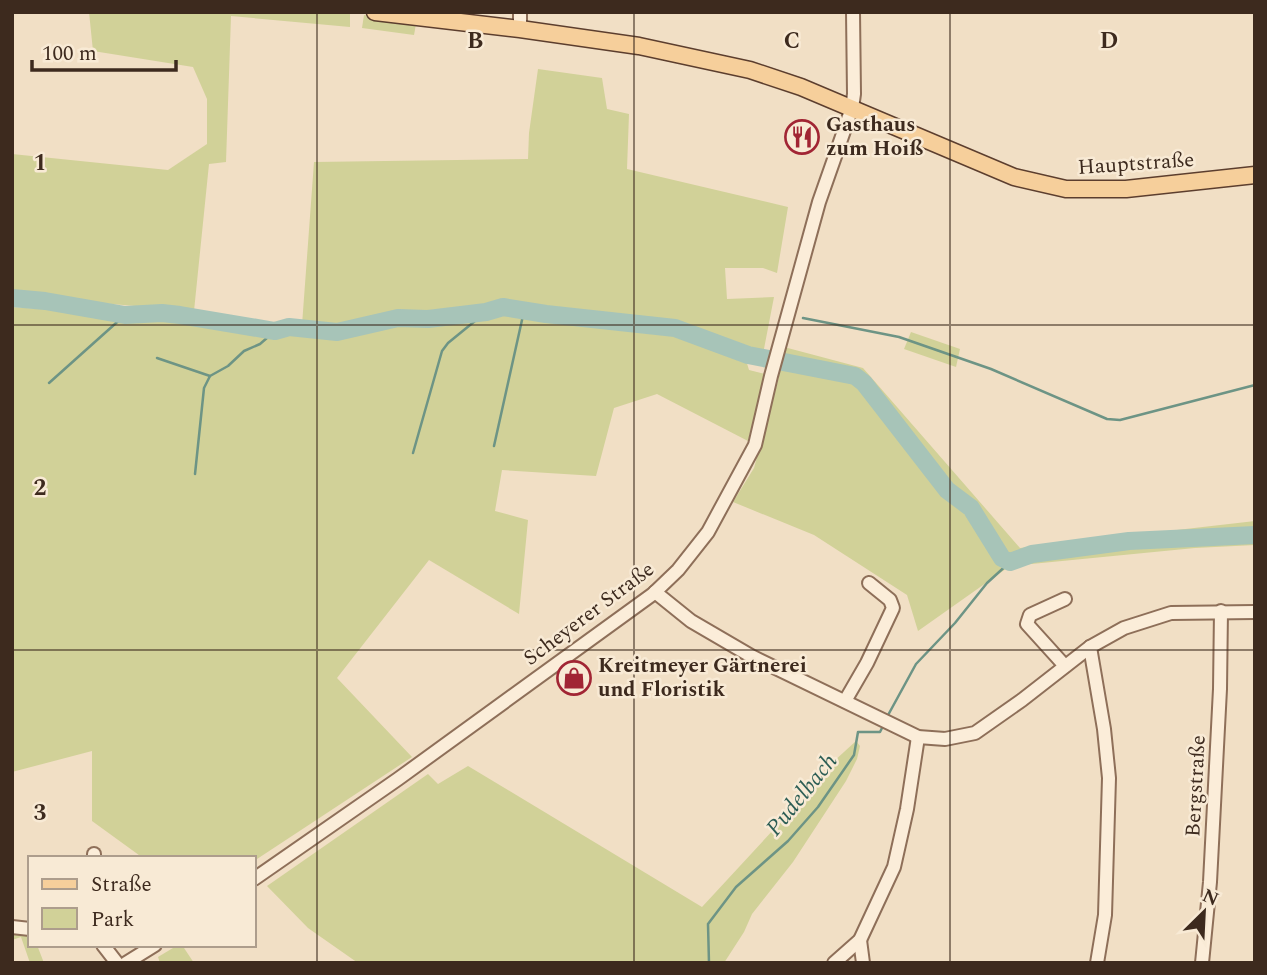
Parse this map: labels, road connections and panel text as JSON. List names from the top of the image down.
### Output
{
  "streets": {
    "main road": ["Hauptstraße"],
    "street": ["Scheyerer Straße", "Bergstraße"]
  },
  "crossings": [
    ["Hauptstraße", "Scheyerer Straße"]
  ],
  "water": ["Pudelbach"],
  "places": {
    "restaurant": ["Gasthaus zum Hoiß"],
    "shop": ["Kreitmeyer Gärtnerei und Floristik"]
  },
  "legend": ["Straße", "Park"],
  "scale_bar": "100 m",
  "north": "top right",
  "grid": {
    "columns": ["B", "C", "D"],
    "rows": ["1", "2", "3"]
  }
}
